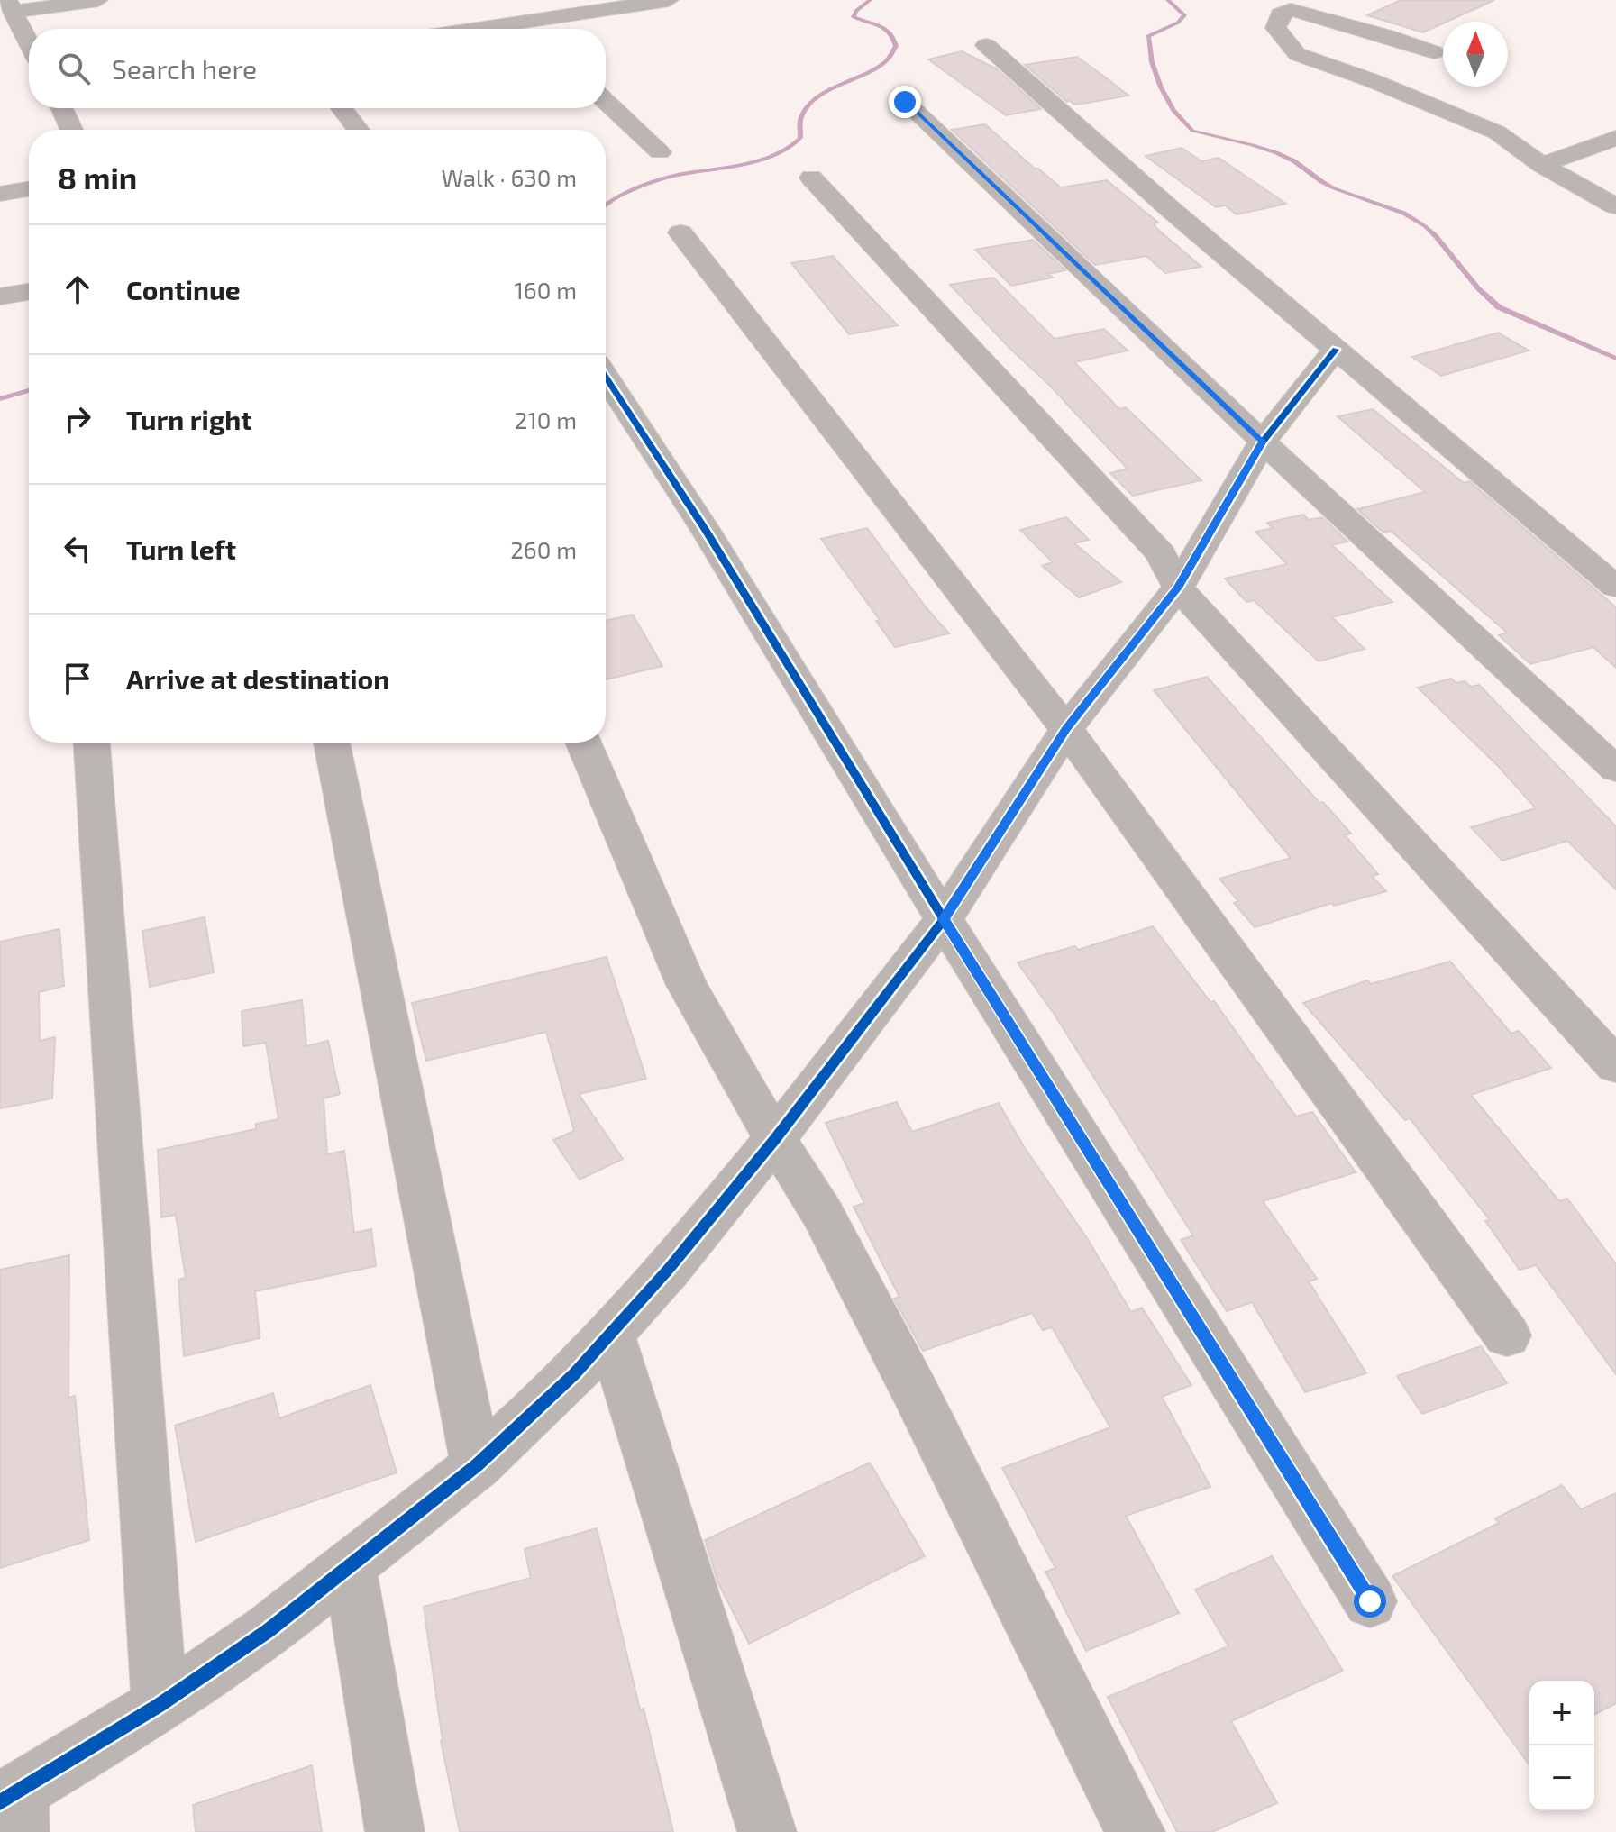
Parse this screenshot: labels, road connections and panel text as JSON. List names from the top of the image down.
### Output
{
  "north": "top",
  "page": {
    "search": "Search here",
    "heading": ["8 min", "Walk · 630 m"],
    "list": [
      ["Continue", "160 m"],
      ["Turn right", "210 m"],
      ["Turn left", "260 m"],
      "Arrive at destination"
    ],
    "map_buttons": ["+", "−"]
  }
}
